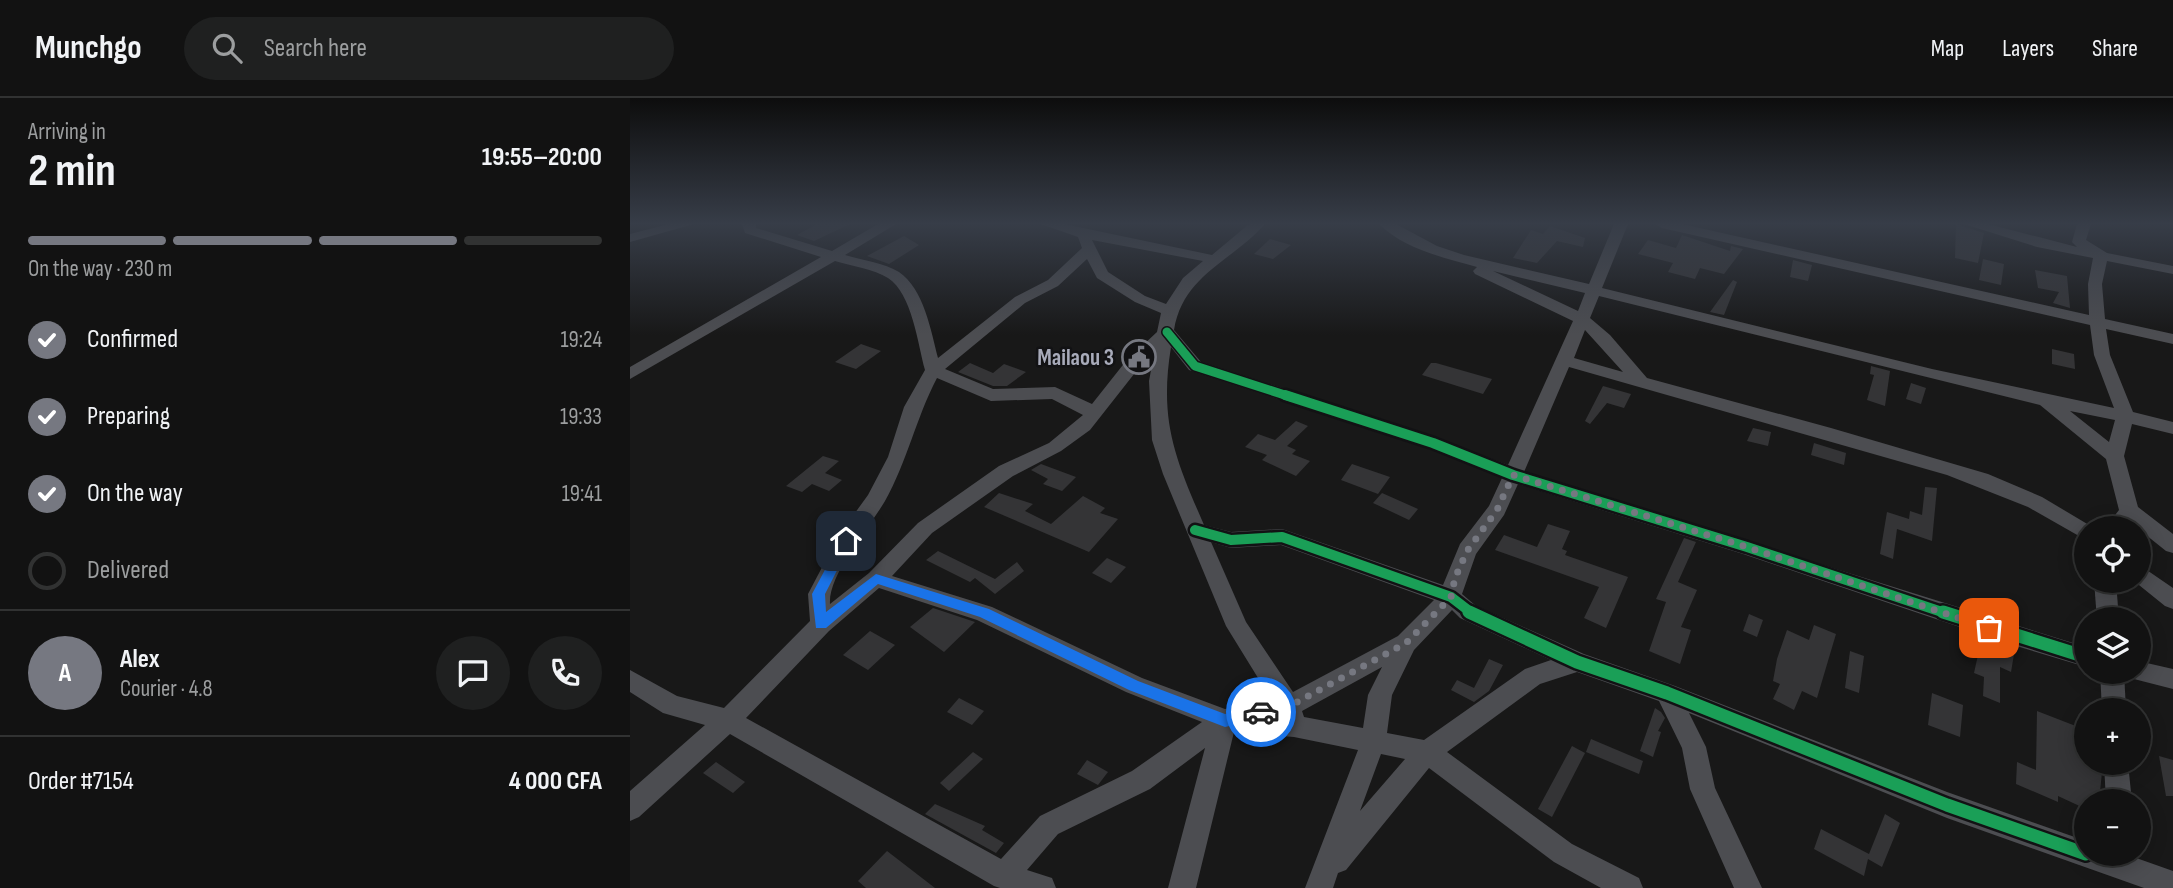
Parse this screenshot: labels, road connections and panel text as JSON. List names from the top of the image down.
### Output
{
  "places": {
    "public building": ["Mailaou 3"]
  },
  "page": {
    "header": "Munchgo",
    "search": "Search here",
    "nav": ["Map", "Layers", "Share"],
    "heading": ["2 min", "Arriving in", "19:55–20:00"],
    "panel": [
      "Alex",
      "Courier · 4.8",
      "Order #7154",
      "4 000 CFA"
    ],
    "bar": "On the way · 230 m",
    "list": [
      ["Confirmed", "19:24"],
      ["Preparing", "19:33"],
      ["On the way", "19:41"],
      "Delivered"
    ],
    "map_buttons": ["+", "−"],
    "round": "A"
  }
}
